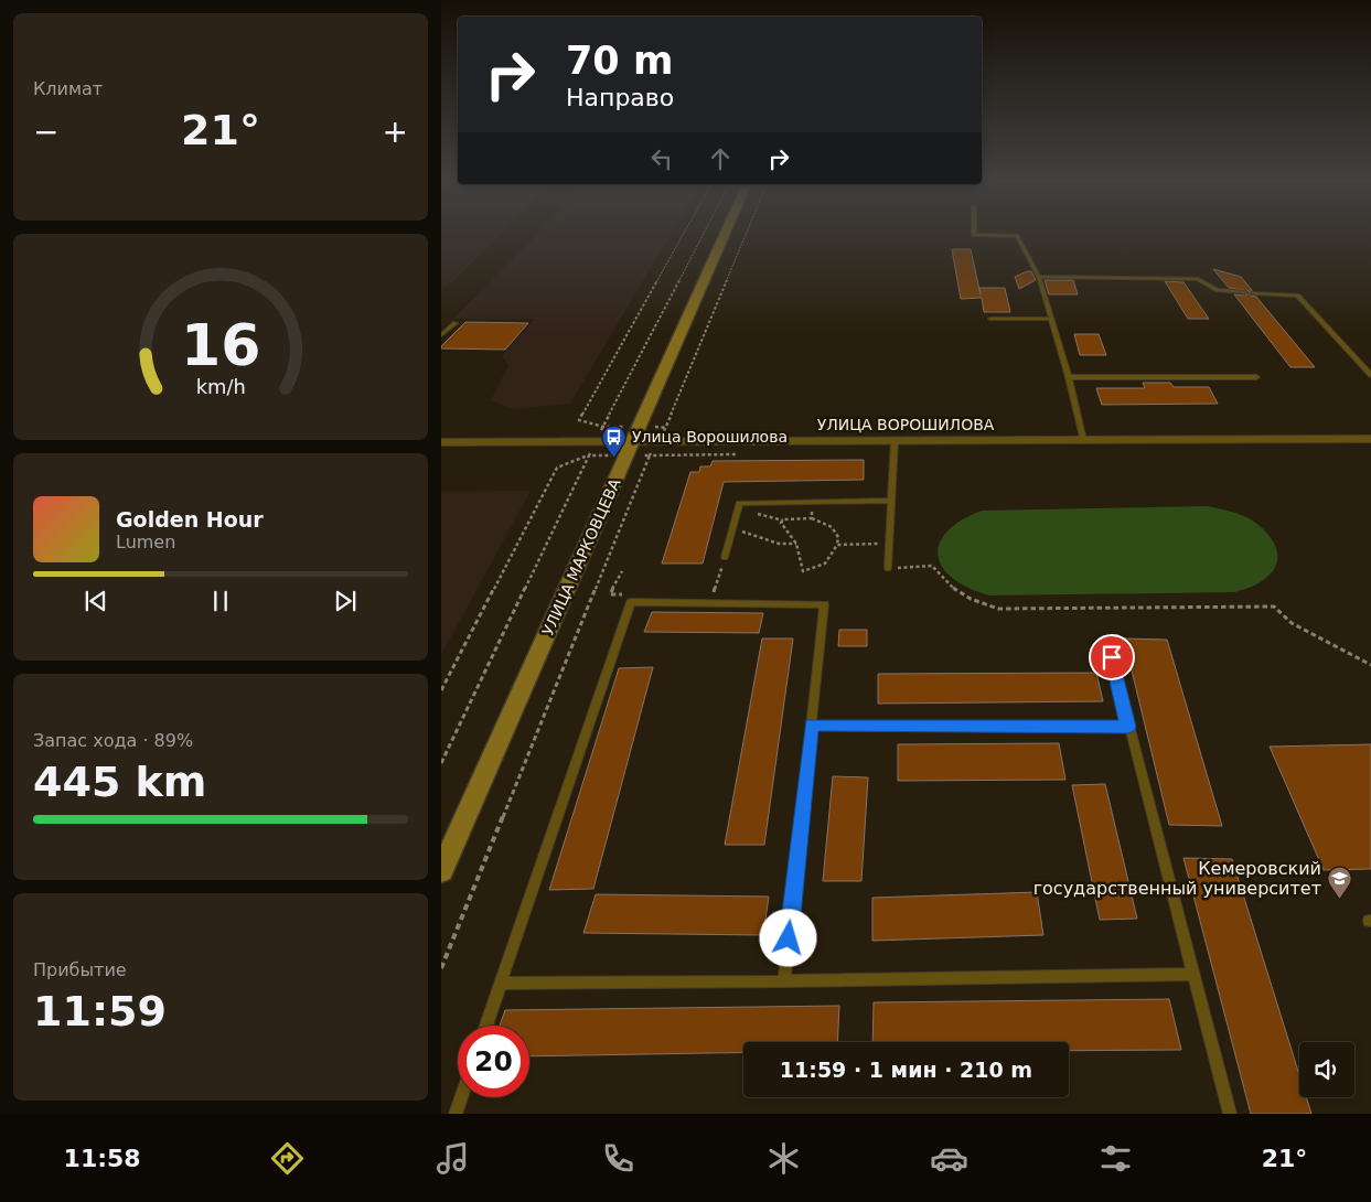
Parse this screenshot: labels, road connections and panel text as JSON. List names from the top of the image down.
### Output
{
  "streets": {
    "main road": ["УЛИЦА МАРКОВЦЕВА"],
    "street": ["УЛИЦА ВОРОШИЛОВА"]
  },
  "crossings": [
    ["УЛИЦА ВОРОШИЛОВА", "УЛИЦА МАРКОВЦЕВА"]
  ],
  "places": {
    "bus stop": ["Улица Ворошилова"],
    "school or university": ["Кемеровский государственный университет"]
  },
  "page": {
    "tile": [
      "Климат",
      ["Запас хода · 89%", "445 km"],
      ["Прибытие", "11:59"]
    ],
    "turn": ["70 m", "Направо"],
    "heat": ["−", "21°", "+"],
    "song": ["Golden Hour", "Lumen"],
    "limit": "20",
    "trip": "11:59 · 1 мин · 210 m",
    "tabs": ["11:58", "21°"],
    "gauge": ["16", "km/h"]
  }
}
